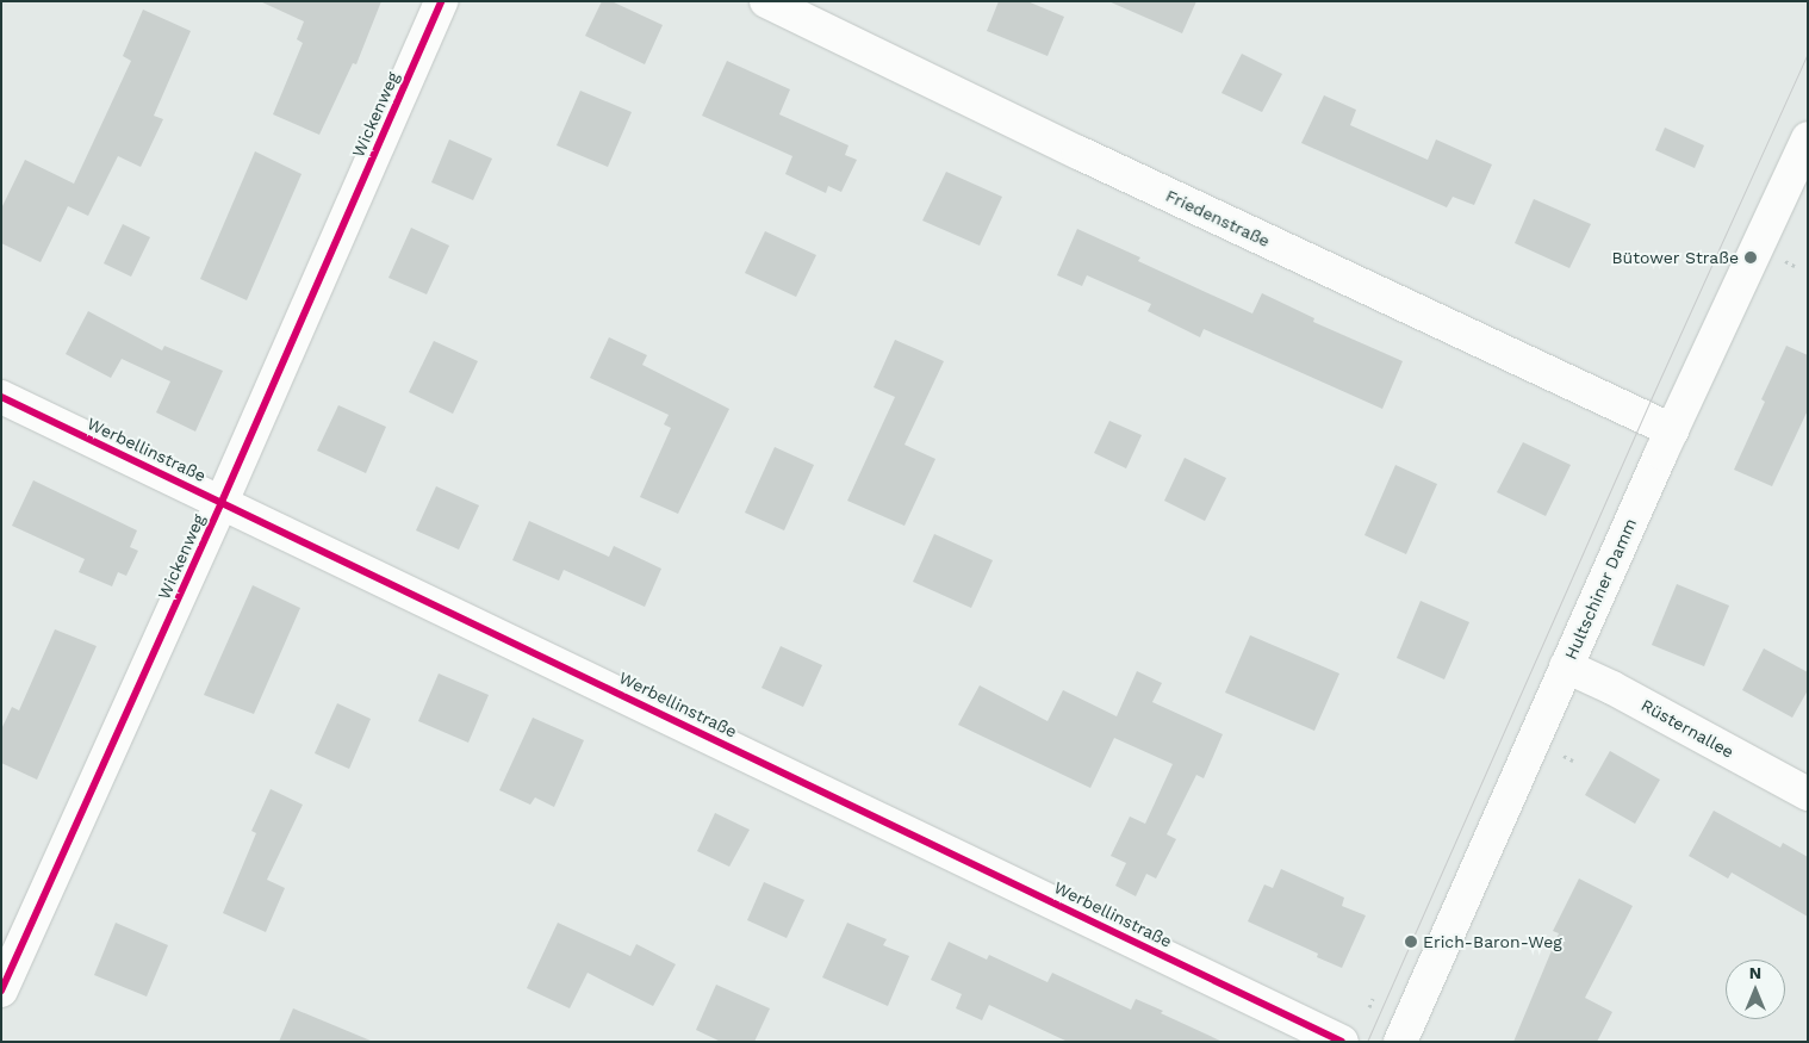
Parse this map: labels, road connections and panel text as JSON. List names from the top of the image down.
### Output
{
  "streets": {
    "street": [
      "Wickenweg",
      "Friedenstraße",
      "Werbellinstraße",
      "Hultschiner Damm",
      "Rüsternallee"
    ]
  },
  "crossings": [
    ["Wickenweg", "Werbellinstraße"],
    ["Friedenstraße", "Hultschiner Damm"],
    ["Hultschiner Damm", "Rüsternallee"]
  ],
  "places": ["Bütower Straße", "Erich-Baron-Weg"],
  "north": "top"
}
